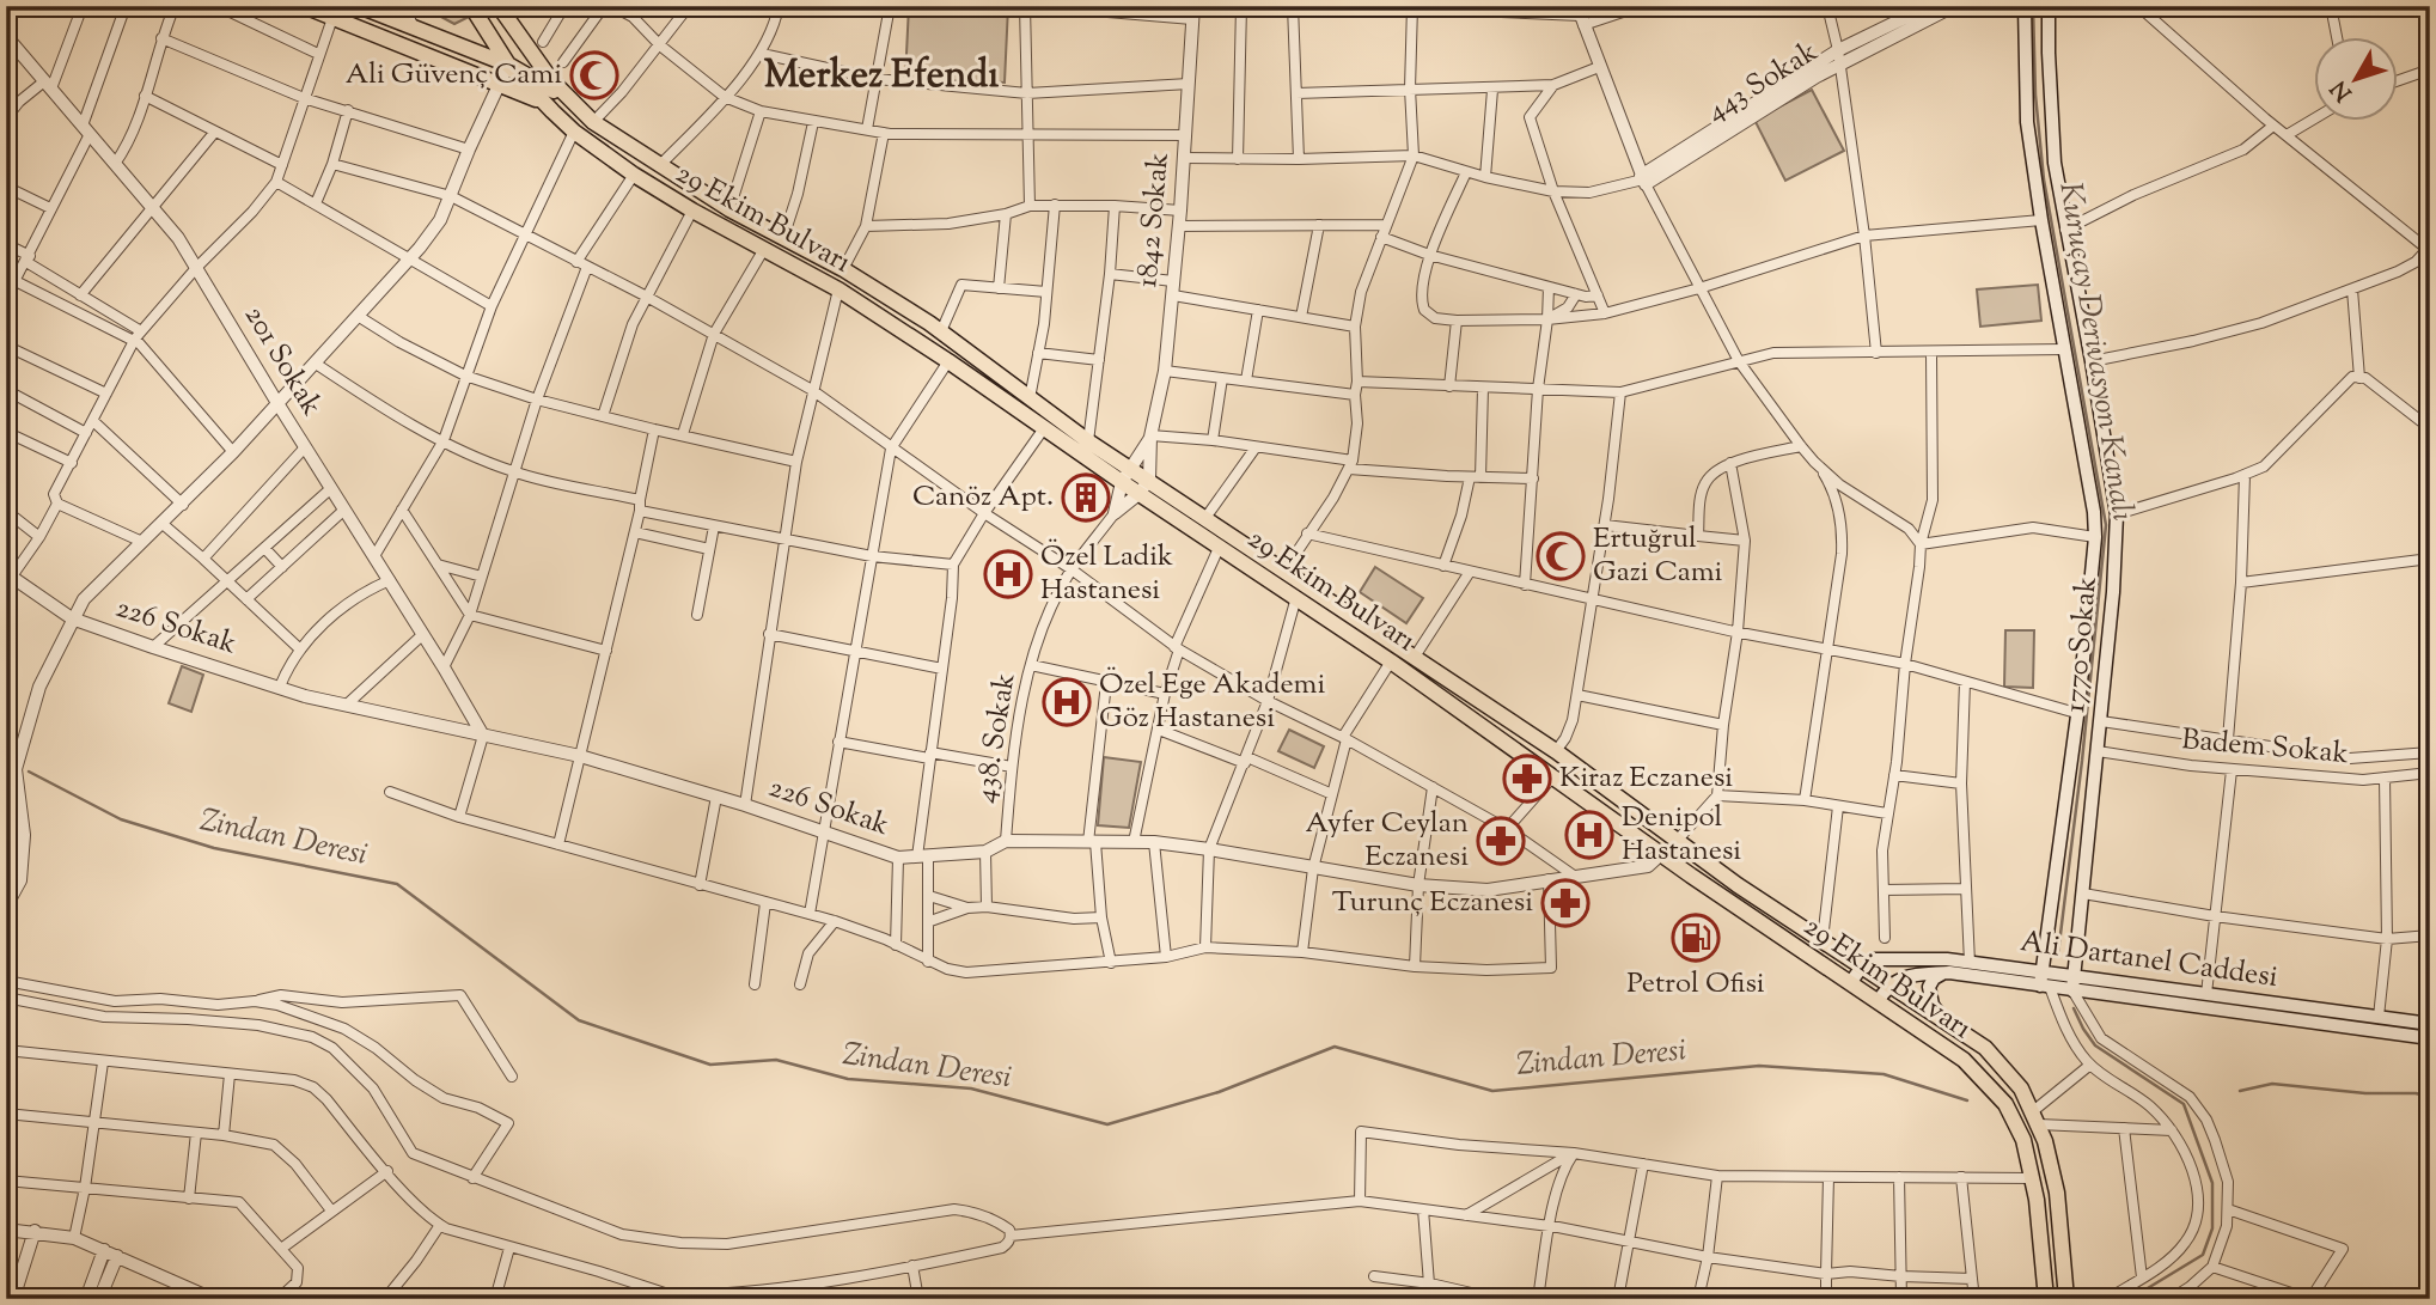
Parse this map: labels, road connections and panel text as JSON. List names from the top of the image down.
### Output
{
  "streets": {
    "main road": ["29 Ekim Bulvarı", "1770 Sokak", "Ali Dartanel Caddesi"],
    "street": [
      "443 Sokak",
      "1842 Sokak",
      "201 Sokak",
      "226 Sokak",
      "438. Sokak",
      "Badem Sokak"
    ]
  },
  "crossings": [
    ["29 Ekim Bulvarı", "226 Sokak"],
    ["29 Ekim Bulvarı", "Ali Dartanel Caddesi"],
    ["201 Sokak", "226 Sokak"],
    ["226 Sokak", "438. Sokak"],
    ["1770 Sokak", "Badem Sokak"],
    ["1770 Sokak", "Ali Dartanel Caddesi"]
  ],
  "districts": ["Merkez Efendı"],
  "water": ["Kuruçay Derivasyon Kanalı", "Zindan Deresi"],
  "places": {
    "mosque": ["Ali Güvenç Cami", "Ertuğrul Gazi Cami"],
    "building": ["Canöz Apt."],
    "hospital": ["Özel Ladik Hastanesi", "Özel Ege Akademi Göz Hastanesi", "Denipol Hastanesi"],
    "pharmacy": ["Kiraz Eczanesi", "Ayfer Ceylan Eczanesi", "Turunç Eczanesi"],
    "fuel station": ["Petrol Ofisi"]
  },
  "north": "bottom left"
}
